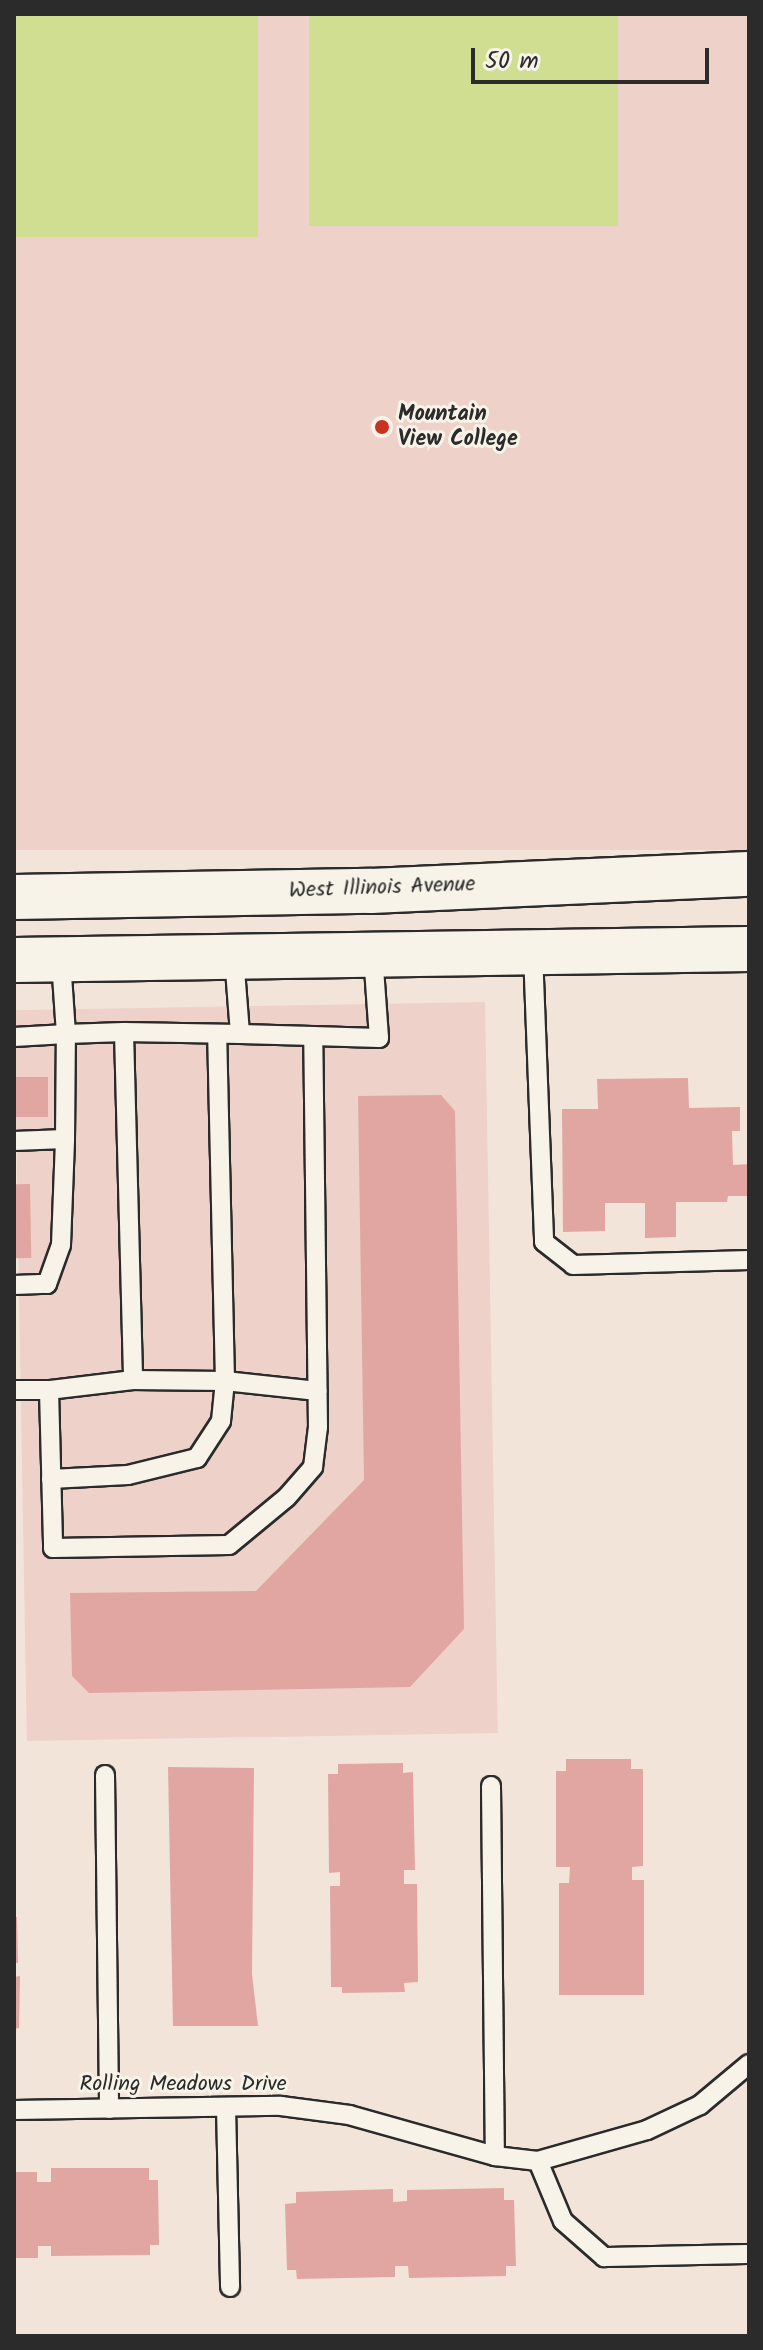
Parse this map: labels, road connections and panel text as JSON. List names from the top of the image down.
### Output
{
  "streets": {
    "main road": ["West Illinois Avenue"],
    "lane": ["Rolling Meadows Drive"]
  },
  "places": ["Mountain View College"],
  "scale_bar": "50 m"
}
